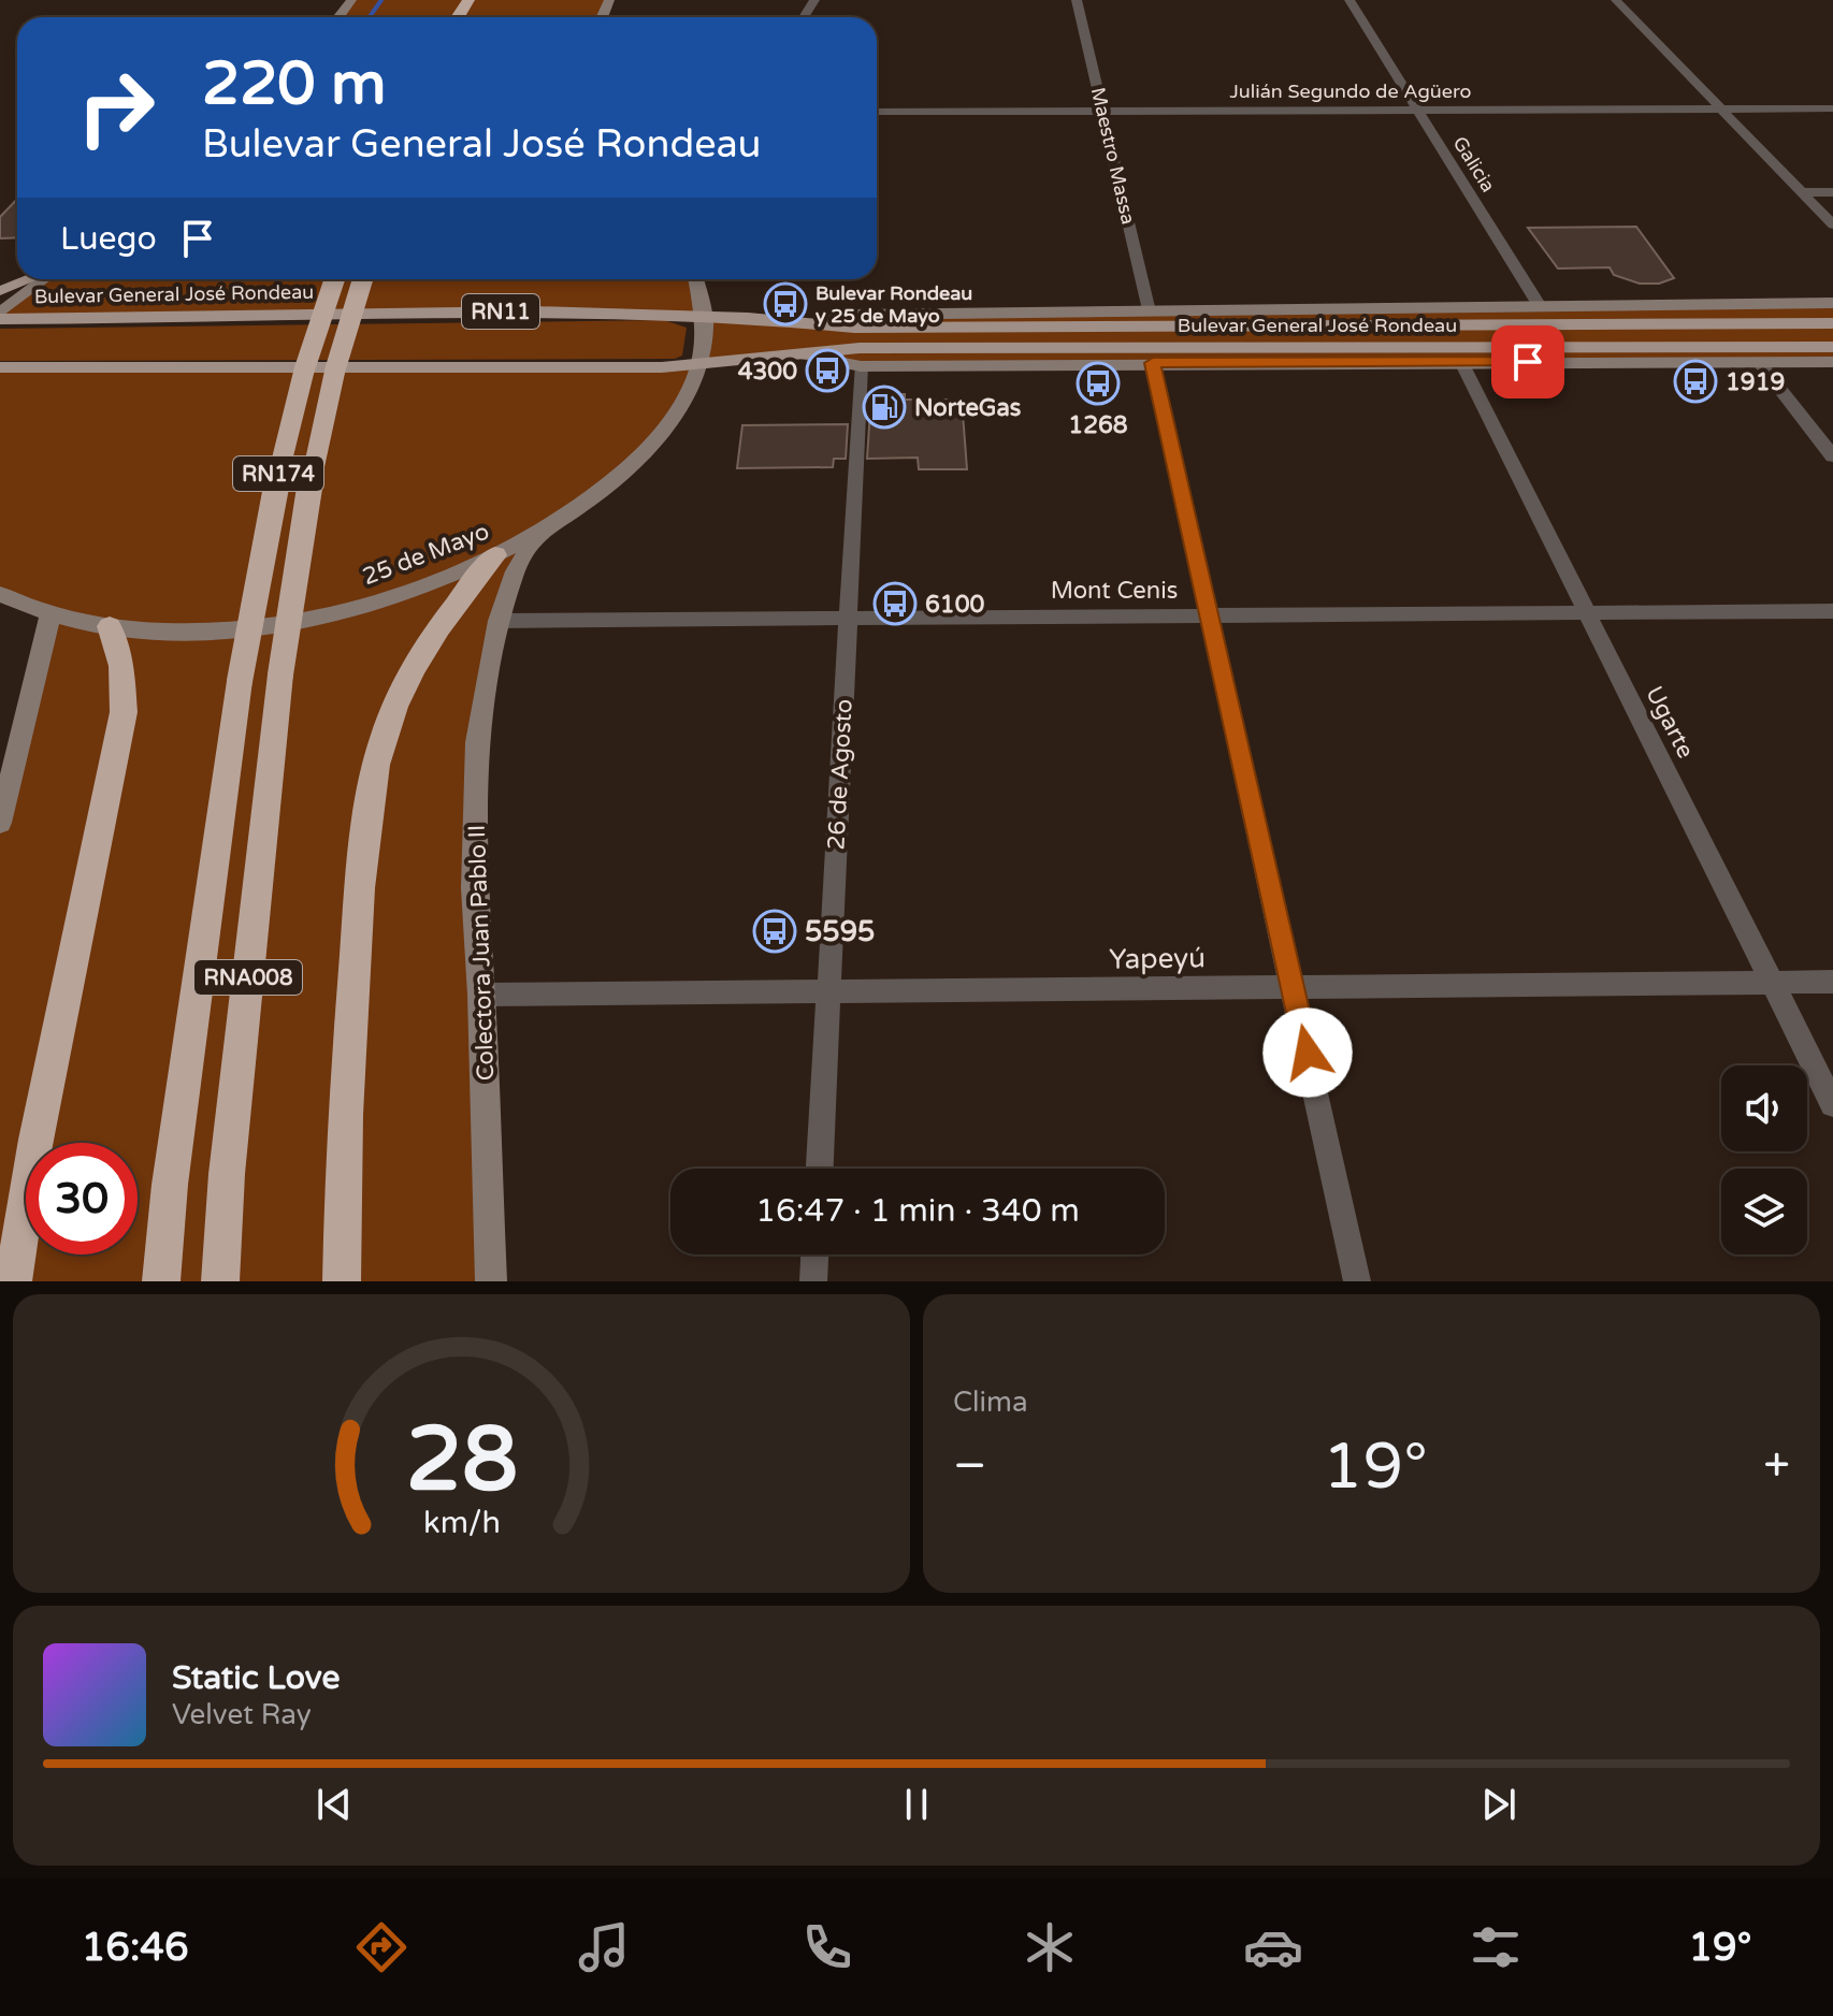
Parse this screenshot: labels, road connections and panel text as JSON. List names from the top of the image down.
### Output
{
  "streets": {
    "highway": ["RN174", "RNA008"],
    "main road": [
      "Bulevar General José Rondeau",
      "RN11",
      "25 de Mayo",
      "Colectora Juan Pablo II"
    ],
    "street": [
      "Julián Segundo de Agüero",
      "Maestro Massa",
      "Galicia",
      "Mont Cenis",
      "Ugarte",
      "26 de Agosto",
      "Yapeyú"
    ]
  },
  "crossings": [
    ["Julián Segundo de Agüero", "Maestro Massa"],
    ["Julián Segundo de Agüero", "Galicia"],
    ["Maestro Massa", "Bulevar General José Rondeau"],
    ["Galicia", "Bulevar General José Rondeau"],
    ["Bulevar General José Rondeau", "25 de Mayo"],
    ["Bulevar General José Rondeau", "Ugarte"],
    ["Bulevar General José Rondeau", "26 de Agosto"],
    ["RN174", "RNA008"],
    ["25 de Mayo", "Colectora Juan Pablo II"],
    ["Mont Cenis", "Ugarte"],
    ["Mont Cenis", "26 de Agosto"],
    ["Mont Cenis", "Colectora Juan Pablo II"],
    ["Ugarte", "Yapeyú"],
    ["26 de Agosto", "Yapeyú"],
    ["Colectora Juan Pablo II", "Yapeyú"]
  ],
  "places": {
    "bus stop": [
      "Bulevar Rondeau y 25 de Mayo",
      "4300",
      "1919",
      "1268",
      "6100",
      "5595"
    ],
    "fuel station": ["NorteGas"]
  },
  "page": {
    "turn": ["220 m", "Bulevar General José Rondeau"],
    "then": "Luego",
    "limit": "30",
    "trip": "16:47 · 1 min · 340 m",
    "tile": "Clima",
    "heat": ["−", "19°", "+"],
    "song": ["Static Love", "Velvet Ray"],
    "tabs": ["16:46", "19°"],
    "gauge": ["28", "km/h"]
  }
}
